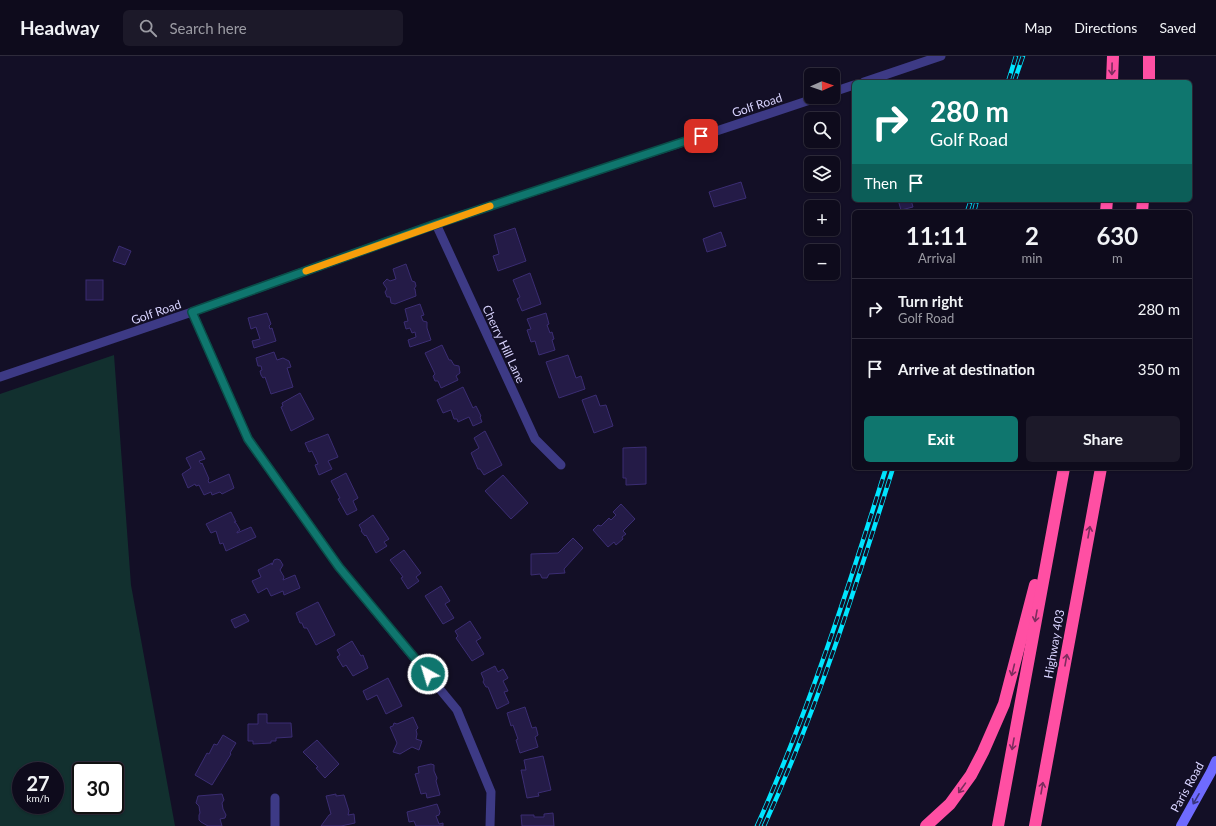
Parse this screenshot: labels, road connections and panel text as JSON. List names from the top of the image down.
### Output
{
  "streets": {
    "highway": ["Highway 403"],
    "main road": ["Paris Road"],
    "street": ["Golf Road", "Cherry Hill Lane"]
  },
  "crossings": [
    ["Golf Road", "Cherry Hill Lane"]
  ],
  "one_way": ["Paris Road"],
  "north": "right",
  "page": {
    "header": "Headway",
    "search": "Search here",
    "nav": ["Map", "Directions", "Saved"],
    "map_buttons": ["+", "−"],
    "turn": ["280 m", "Golf Road"],
    "then": "Then",
    "eta": [
      "11:11",
      "Arrival",
      "2",
      "min",
      "630",
      "m"
    ],
    "list": [
      {
        "name": "Turn right",
        "note": "Golf Road",
        "value": "280 m"
      },
      {
        "name": "Arrive at destination",
        "value": "350 m"
      }
    ],
    "buttons": ["Exit", "Share"],
    "speed": "27 km/h",
    "limit": "30"
  }
}
